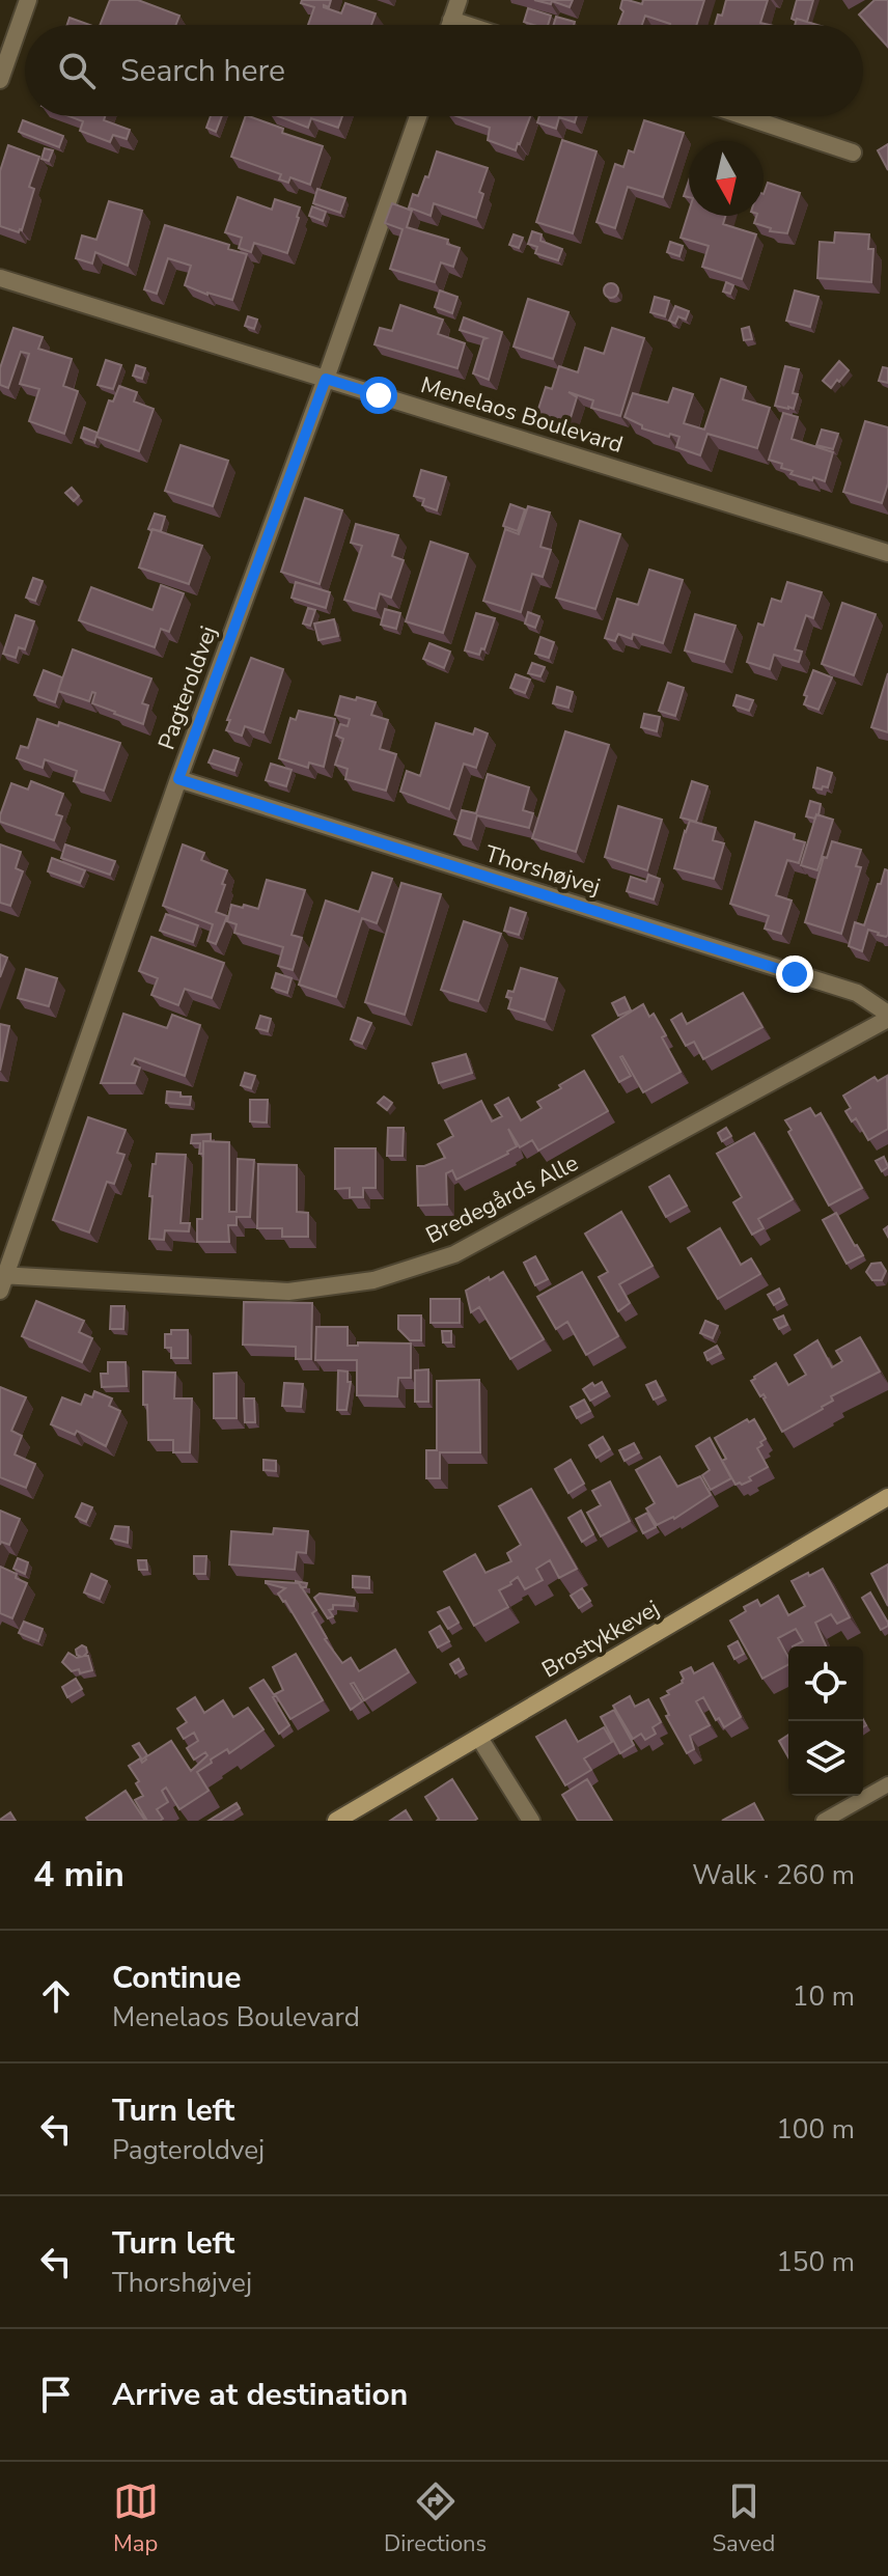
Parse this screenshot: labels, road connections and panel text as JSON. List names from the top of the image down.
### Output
{
  "streets": {
    "street": [
      "Menelaos Boulevard",
      "Pagteroldvej",
      "Thorshøjvej",
      "Bredegårds Alle",
      "Brostykkevej"
    ]
  },
  "crossings": [
    ["Menelaos Boulevard", "Pagteroldvej"],
    ["Pagteroldvej", "Thorshøjvej"],
    ["Pagteroldvej", "Bredegårds Alle"],
    ["Thorshøjvej", "Bredegårds Alle"]
  ],
  "north": "bottom",
  "page": {
    "search": "Search here",
    "heading": ["4 min", "Walk · 260 m"],
    "list": [
      ["Continue", "Menelaos Boulevard", "10 m"],
      ["Turn left", "Pagteroldvej", "100 m"],
      ["Turn left", "Thorshøjvej", "150 m"],
      "Arrive at destination"
    ],
    "nav": ["Map", "Directions", "Saved"]
  }
}
